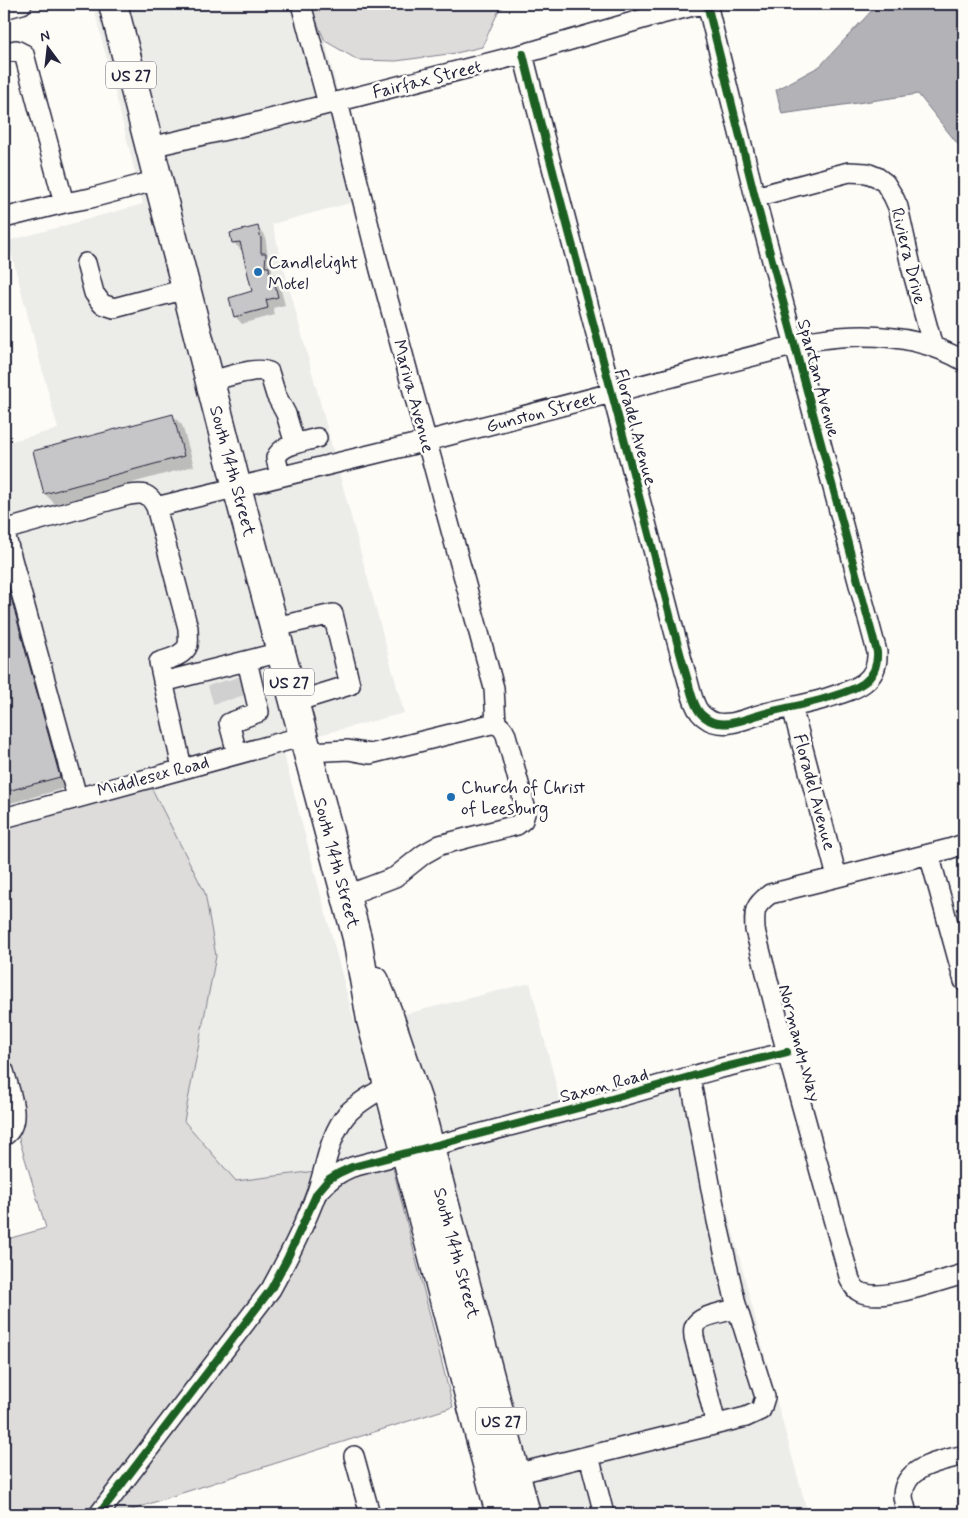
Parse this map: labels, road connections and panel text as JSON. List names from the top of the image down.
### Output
{
  "streets": {
    "highway": ["US 27", "South 14th Street"],
    "street": [
      "Fairfax Street",
      "Riviera Drive",
      "Spartan Avenue",
      "Mariva Avenue",
      "Gunston Street",
      "Floradel Avenue",
      "Middlesex Road",
      "Normandy Way",
      "Saxon Road"
    ]
  },
  "crossings": [
    ["Fairfax Street", "Mariva Avenue"],
    ["Fairfax Street", "Floradel Avenue"],
    ["Fairfax Street", "South 14th Street"],
    ["Riviera Drive", "Spartan Avenue"],
    ["Riviera Drive", "Gunston Street"],
    ["Spartan Avenue", "Gunston Street"],
    ["Spartan Avenue", "Floradel Avenue"],
    ["Mariva Avenue", "Gunston Street"],
    ["Mariva Avenue", "Middlesex Road"],
    ["Gunston Street", "Floradel Avenue"],
    ["Gunston Street", "South 14th Street"],
    ["Floradel Avenue", "Normandy Way"],
    ["South 14th Street", "Middlesex Road"],
    ["South 14th Street", "Saxon Road"],
    ["Normandy Way", "Saxon Road"]
  ],
  "places": ["Candlelight Motel", "Church of Christ of Leesburg"],
  "north": "top"
}
